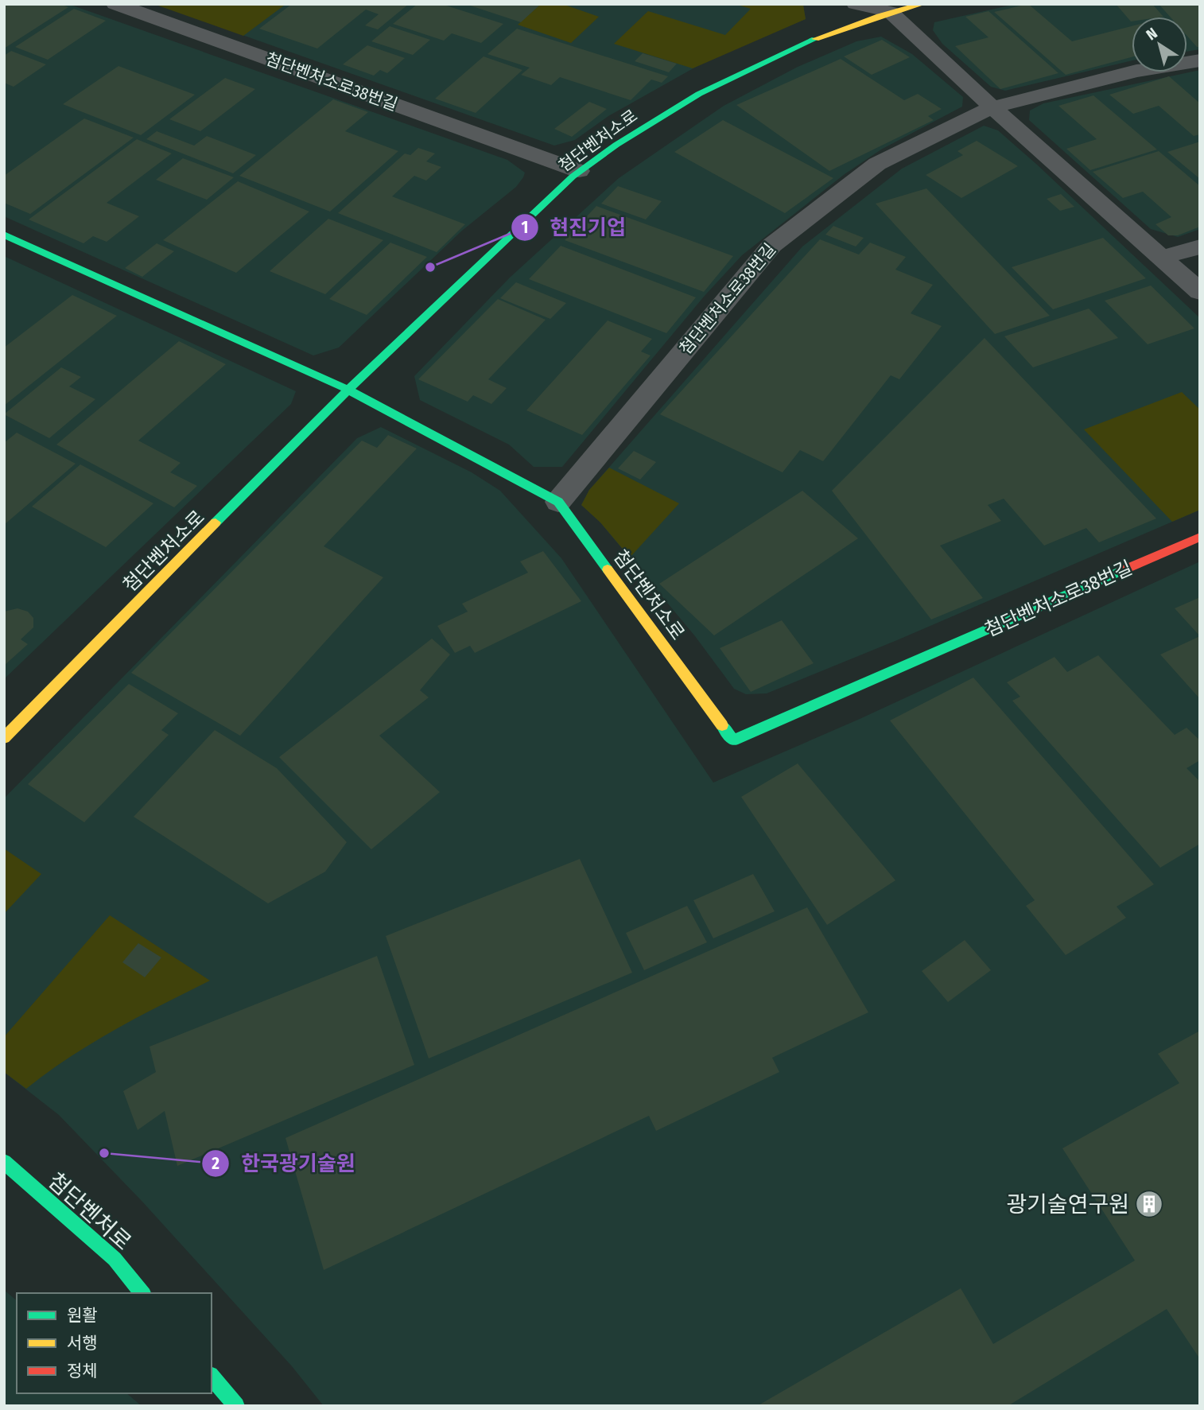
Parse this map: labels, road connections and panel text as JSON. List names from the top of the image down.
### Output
{
  "streets": {
    "street": ["첨단벤처소로38번길", "첨단벤처소로", "첨단벤처로"]
  },
  "crossings": [
    ["첨단벤처소로38번길", "첨단벤처소로"]
  ],
  "places": {
    "other": ["현진기업", "한국광기술원"],
    "building": ["광기술연구원"]
  },
  "legend": ["원활", "서행", "정체"],
  "north": "top left"
}
